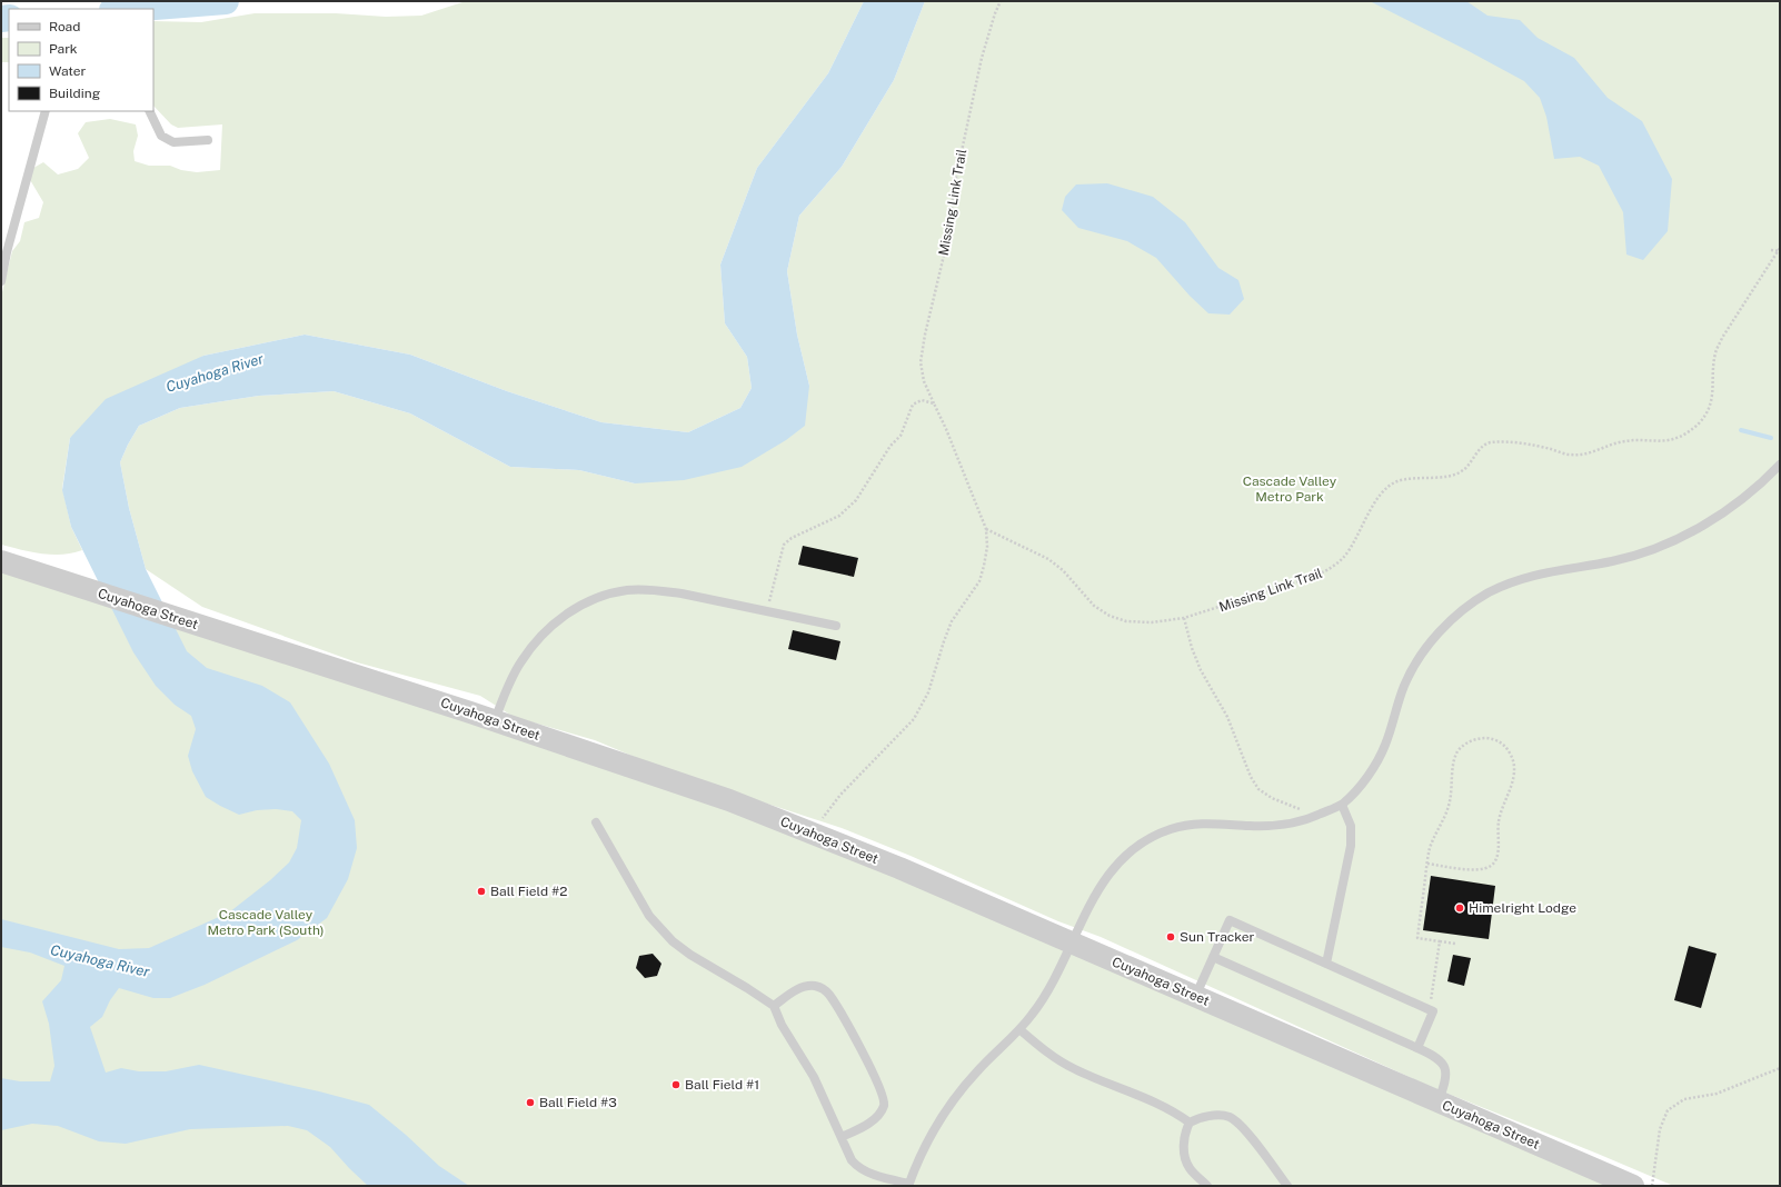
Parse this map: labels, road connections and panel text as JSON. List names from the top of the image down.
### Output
{
  "streets": {
    "street": ["Cuyahoga Street"],
    "path": ["Missing Link Trail"]
  },
  "water": ["Cuyahoga River"],
  "parks": ["Cascade Valley Metro Park", "Cascade Valley Metro Park (South)"],
  "places": [
    "Ball Field #2",
    "Himelright Lodge",
    "Sun Tracker",
    "Ball Field #1",
    "Ball Field #3"
  ],
  "legend": [
    "Road",
    "Park",
    "Water",
    "Building"
  ]
}
